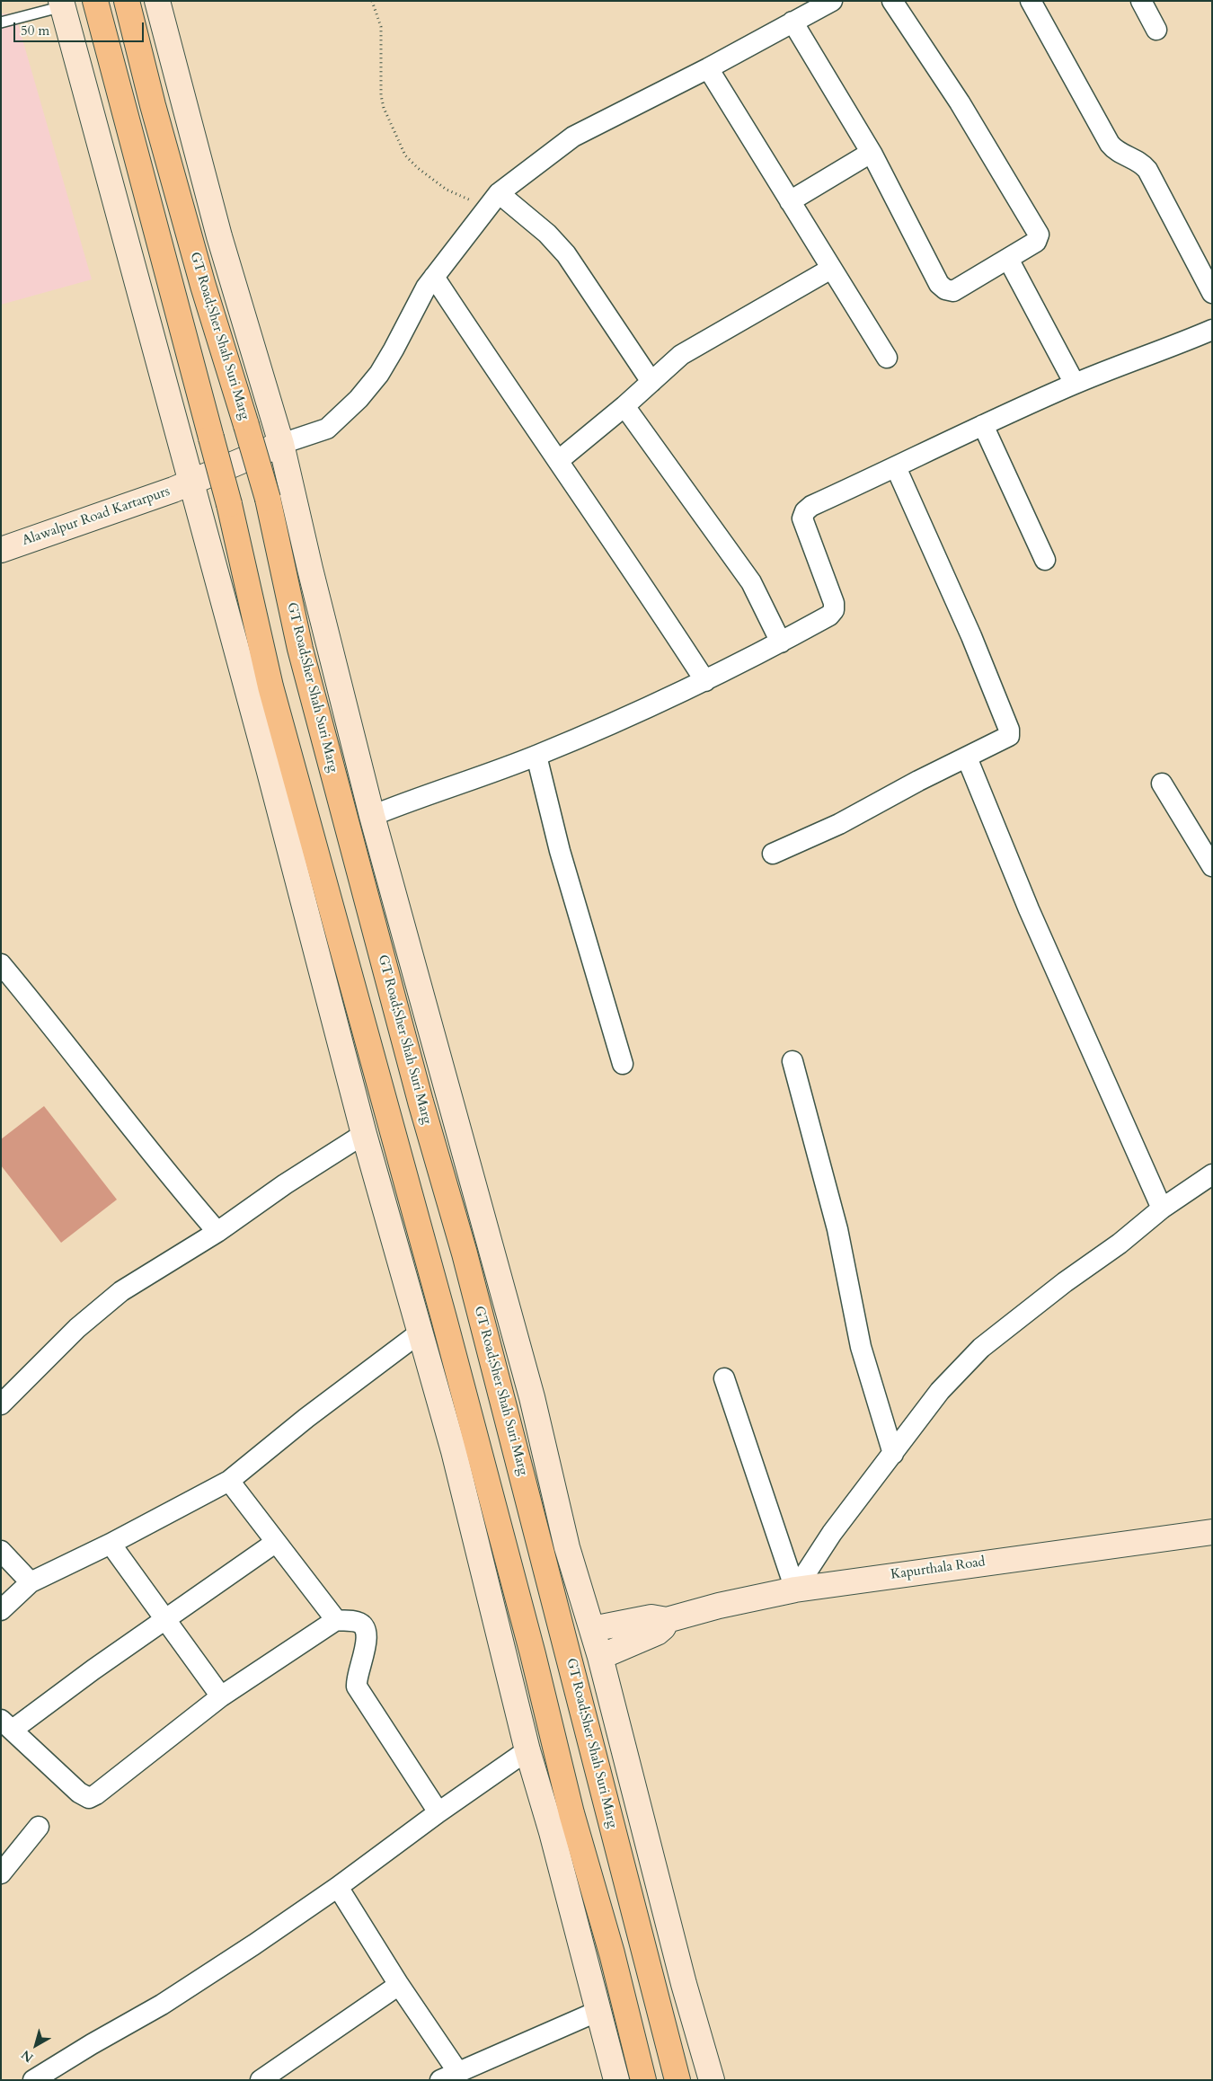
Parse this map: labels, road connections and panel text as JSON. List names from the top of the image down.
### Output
{
  "streets": {
    "highway": ["GT Road;Sher Shah Suri Marg"],
    "main road": ["Alawalpur Road Kartarpurs", "Kapurthala Road"]
  },
  "scale_bar": "50 m",
  "north": "bottom left"
}
